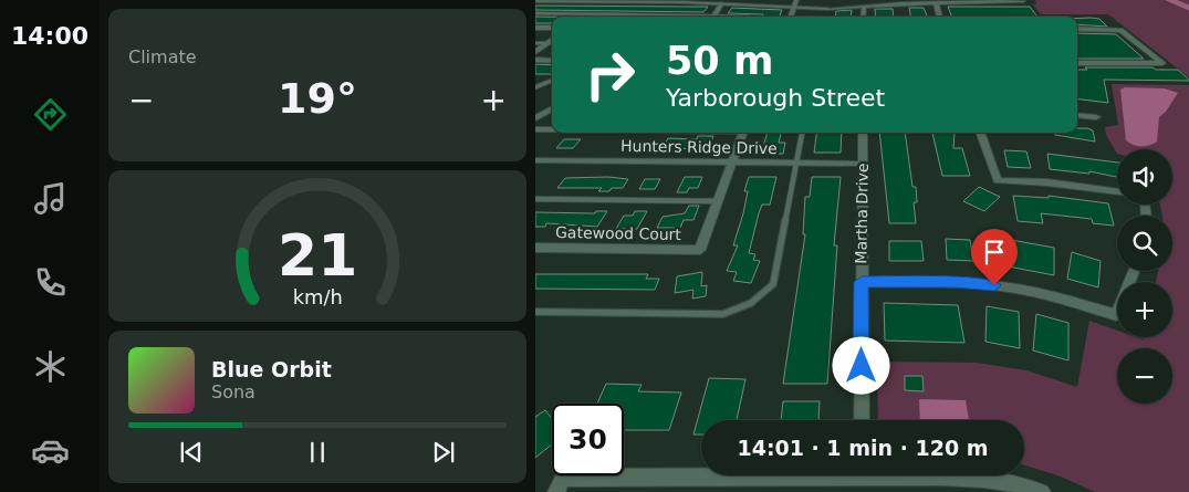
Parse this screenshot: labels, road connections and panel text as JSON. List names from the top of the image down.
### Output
{
  "streets": {
    "street": ["Hunters Ridge Drive", "Martha Drive", "Gatewood Court"]
  },
  "crossings": [
    ["Hunters Ridge Drive", "Martha Drive"]
  ],
  "page": {
    "tabs": "14:00",
    "tile": "Climate",
    "turn": ["50 m", "Yarborough Street"],
    "heat": ["−", "19°", "+"],
    "map_buttons": ["+", "−"],
    "song": ["Blue Orbit", "Sona"],
    "limit": "30",
    "trip": "14:01 · 1 min · 120 m",
    "gauge": ["21", "km/h"]
  }
}
